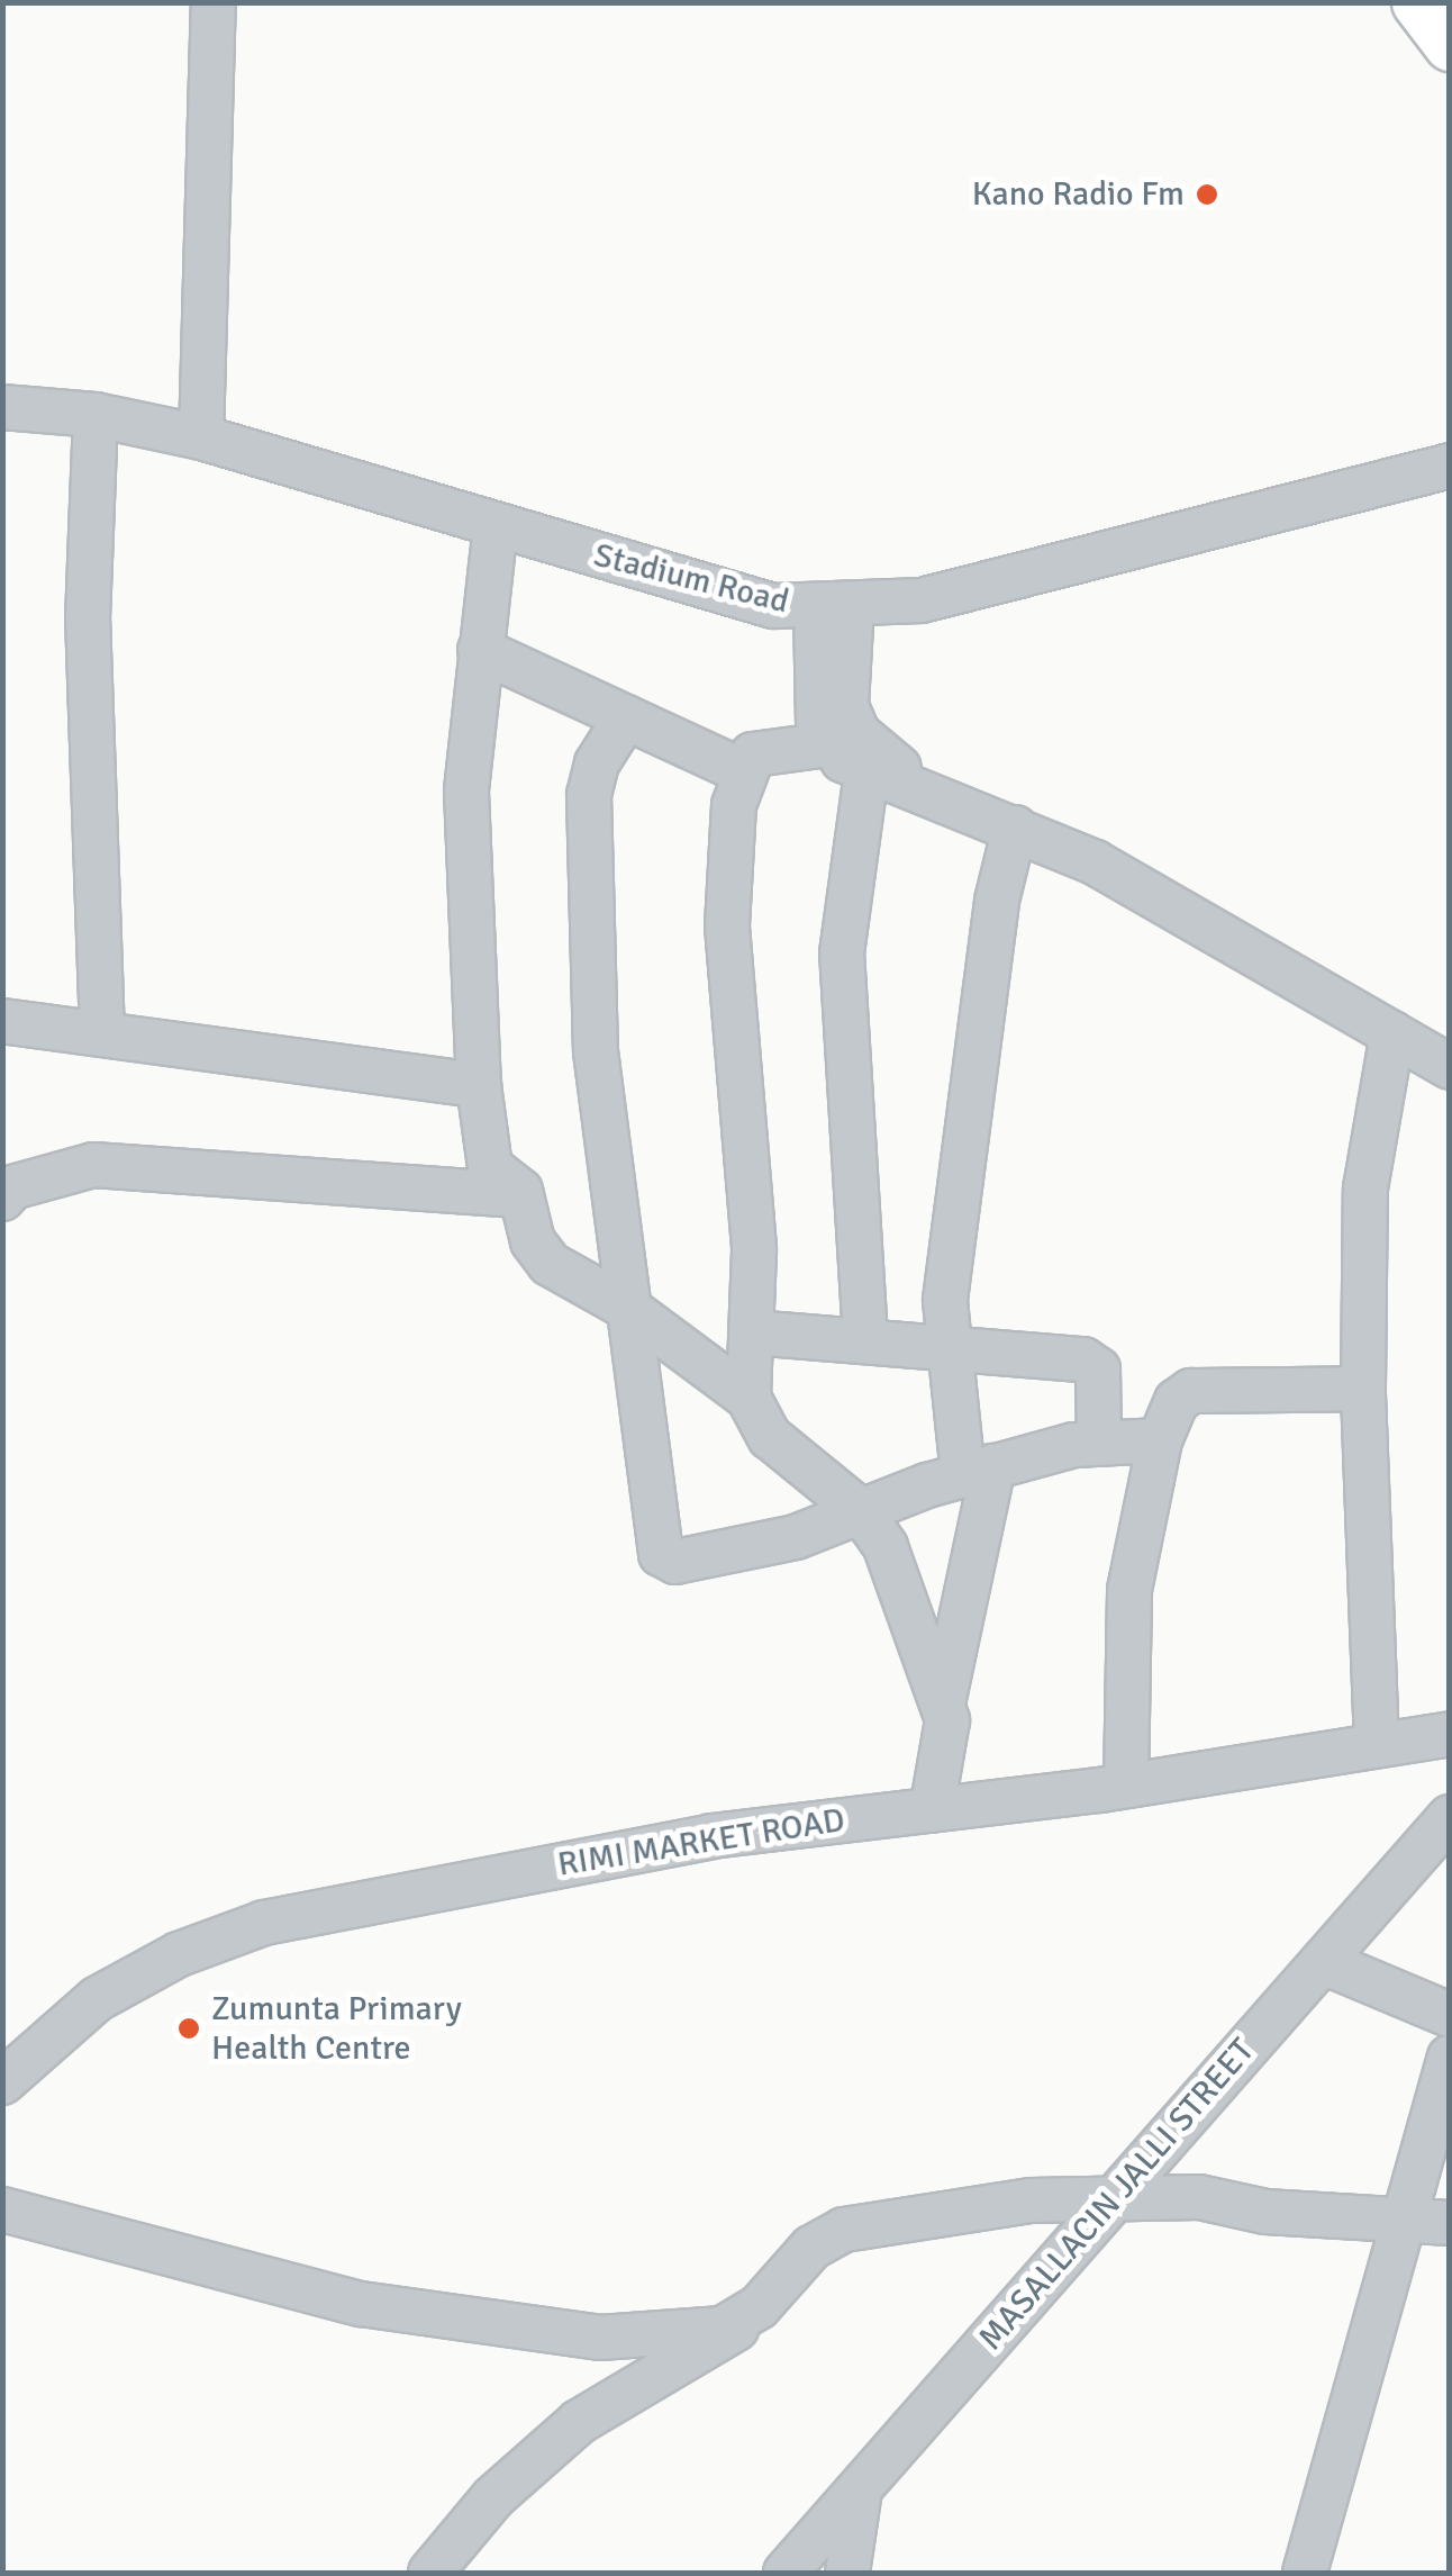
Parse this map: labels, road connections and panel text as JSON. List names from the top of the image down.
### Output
{
  "streets": {
    "street": ["Stadium Road", "RIMI MARKET ROAD", "MASALLACIN JALLI STREET"]
  },
  "places": ["Kano Radio Fm", "Zumunta Primary Health Centre"]
}
